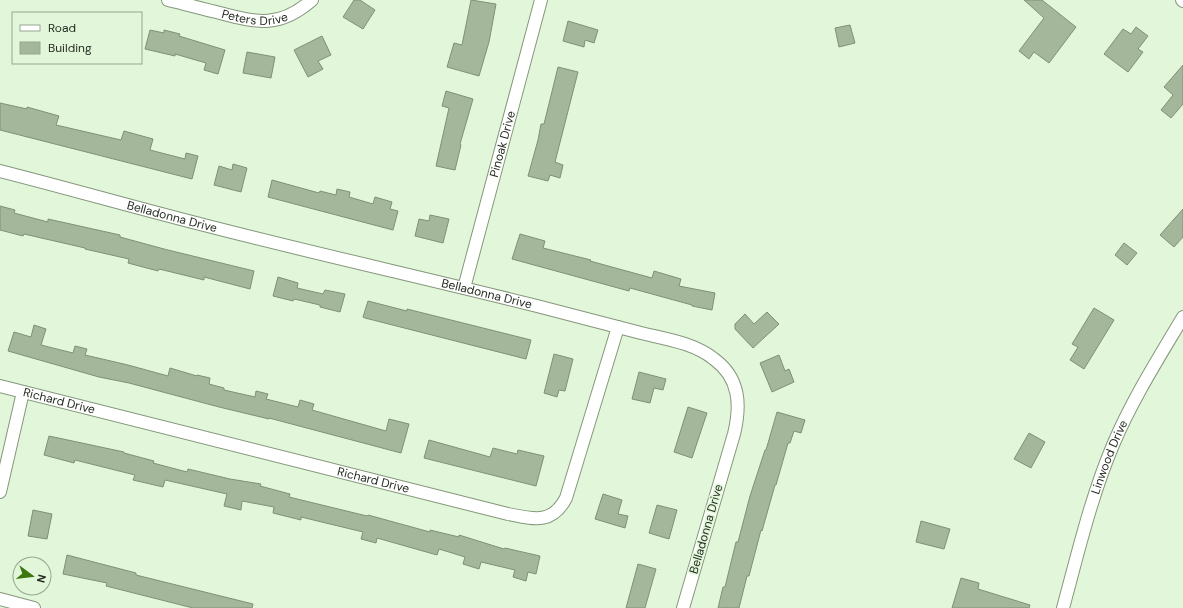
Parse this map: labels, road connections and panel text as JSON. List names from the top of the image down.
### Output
{
  "streets": {
    "street": [
      "Peters Drive",
      "Pinoak Drive",
      "Belladonna Drive",
      "Richard Drive",
      "Linwood Drive"
    ]
  },
  "crossings": [
    ["Pinoak Drive", "Belladonna Drive"],
    ["Belladonna Drive", "Richard Drive"]
  ],
  "legend": ["Road", "Building"],
  "north": "right"
}
